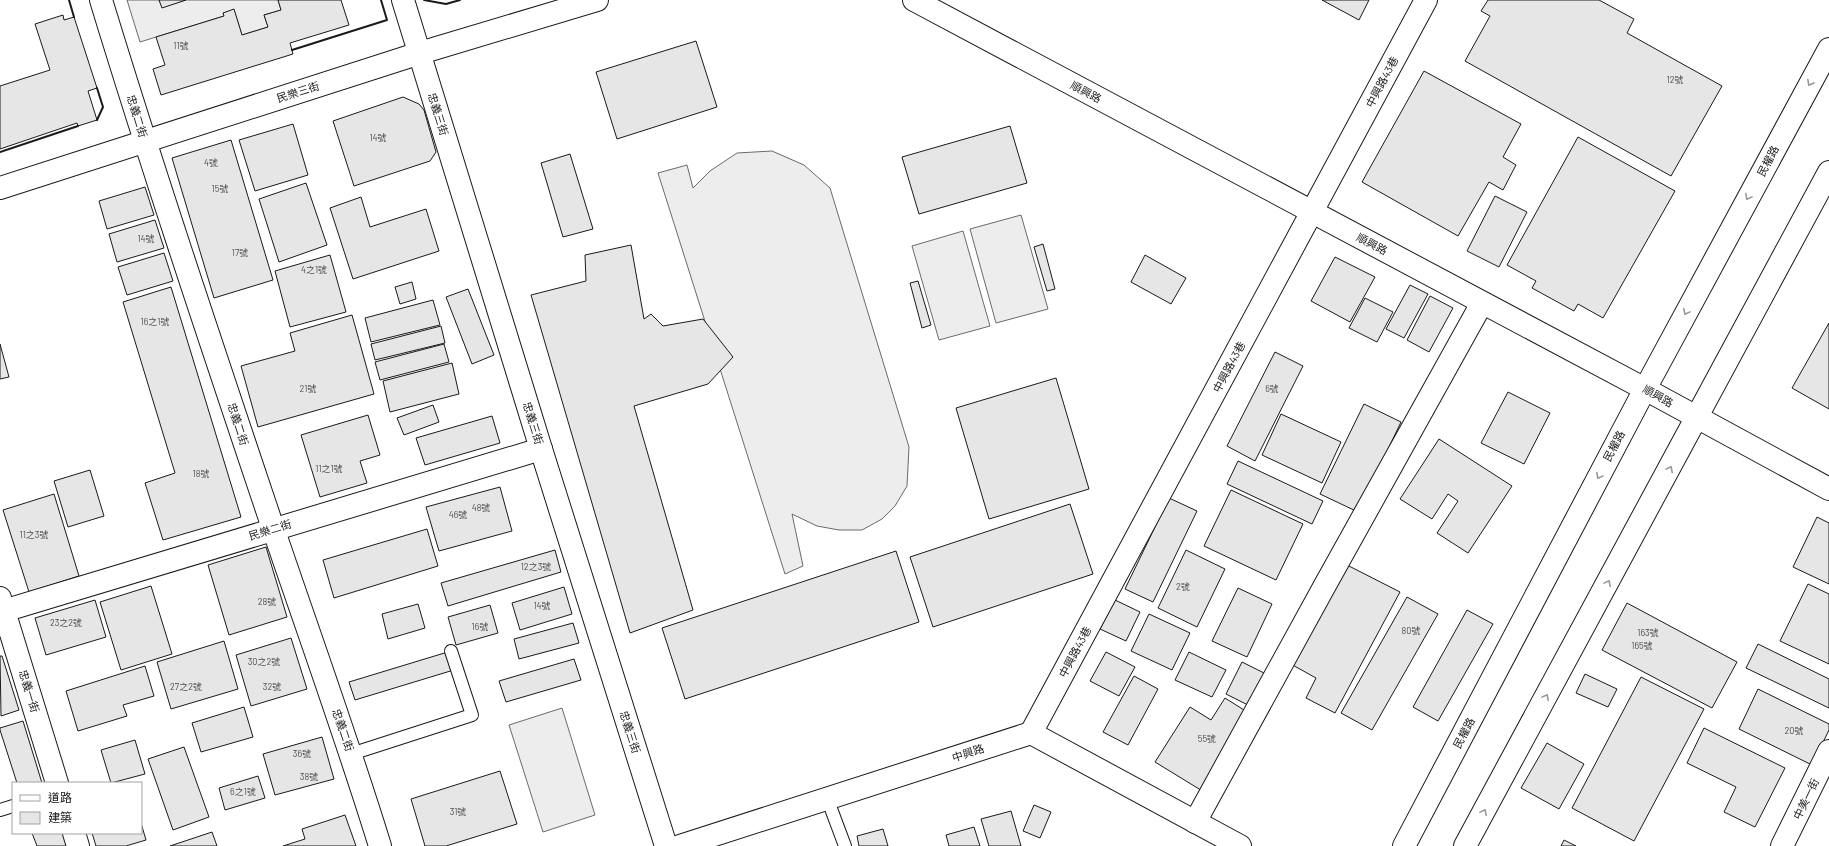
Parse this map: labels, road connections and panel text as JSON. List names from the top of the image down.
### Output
{
  "streets": {
    "street": [
      "中興路43巷",
      "民樂三街",
      "順興路",
      "忠義三街",
      "忠義二街",
      "民權路",
      "民樂二街",
      "忠義一街",
      "中興路",
      "中美一街"
    ]
  },
  "crossings": [
    ["中興路43巷", "順興路"],
    ["中興路43巷", "中興路"],
    ["民樂三街", "忠義三街"],
    ["民樂三街", "忠義二街"],
    ["順興路", "民權路"],
    ["忠義三街", "民樂二街"],
    ["忠義二街", "民樂二街"],
    ["民樂二街", "忠義一街"]
  ],
  "house_numbers": [
    "11號",
    "12號",
    "14號",
    "4號",
    "15號",
    "14號",
    "17號",
    "4之1號",
    "16之1號",
    "21號",
    "6號",
    "11之1號",
    "18號",
    "48號",
    "46號",
    "11之3號",
    "12之3號",
    "2號",
    "28號",
    "14號",
    "23之2號",
    "16號",
    "80號",
    "163號",
    "165號",
    "30之2號",
    "27之2號",
    "32號",
    "20號",
    "55號",
    "36號",
    "38號",
    "6之1號",
    "31號"
  ],
  "legend": ["道路", "建築"]
}
